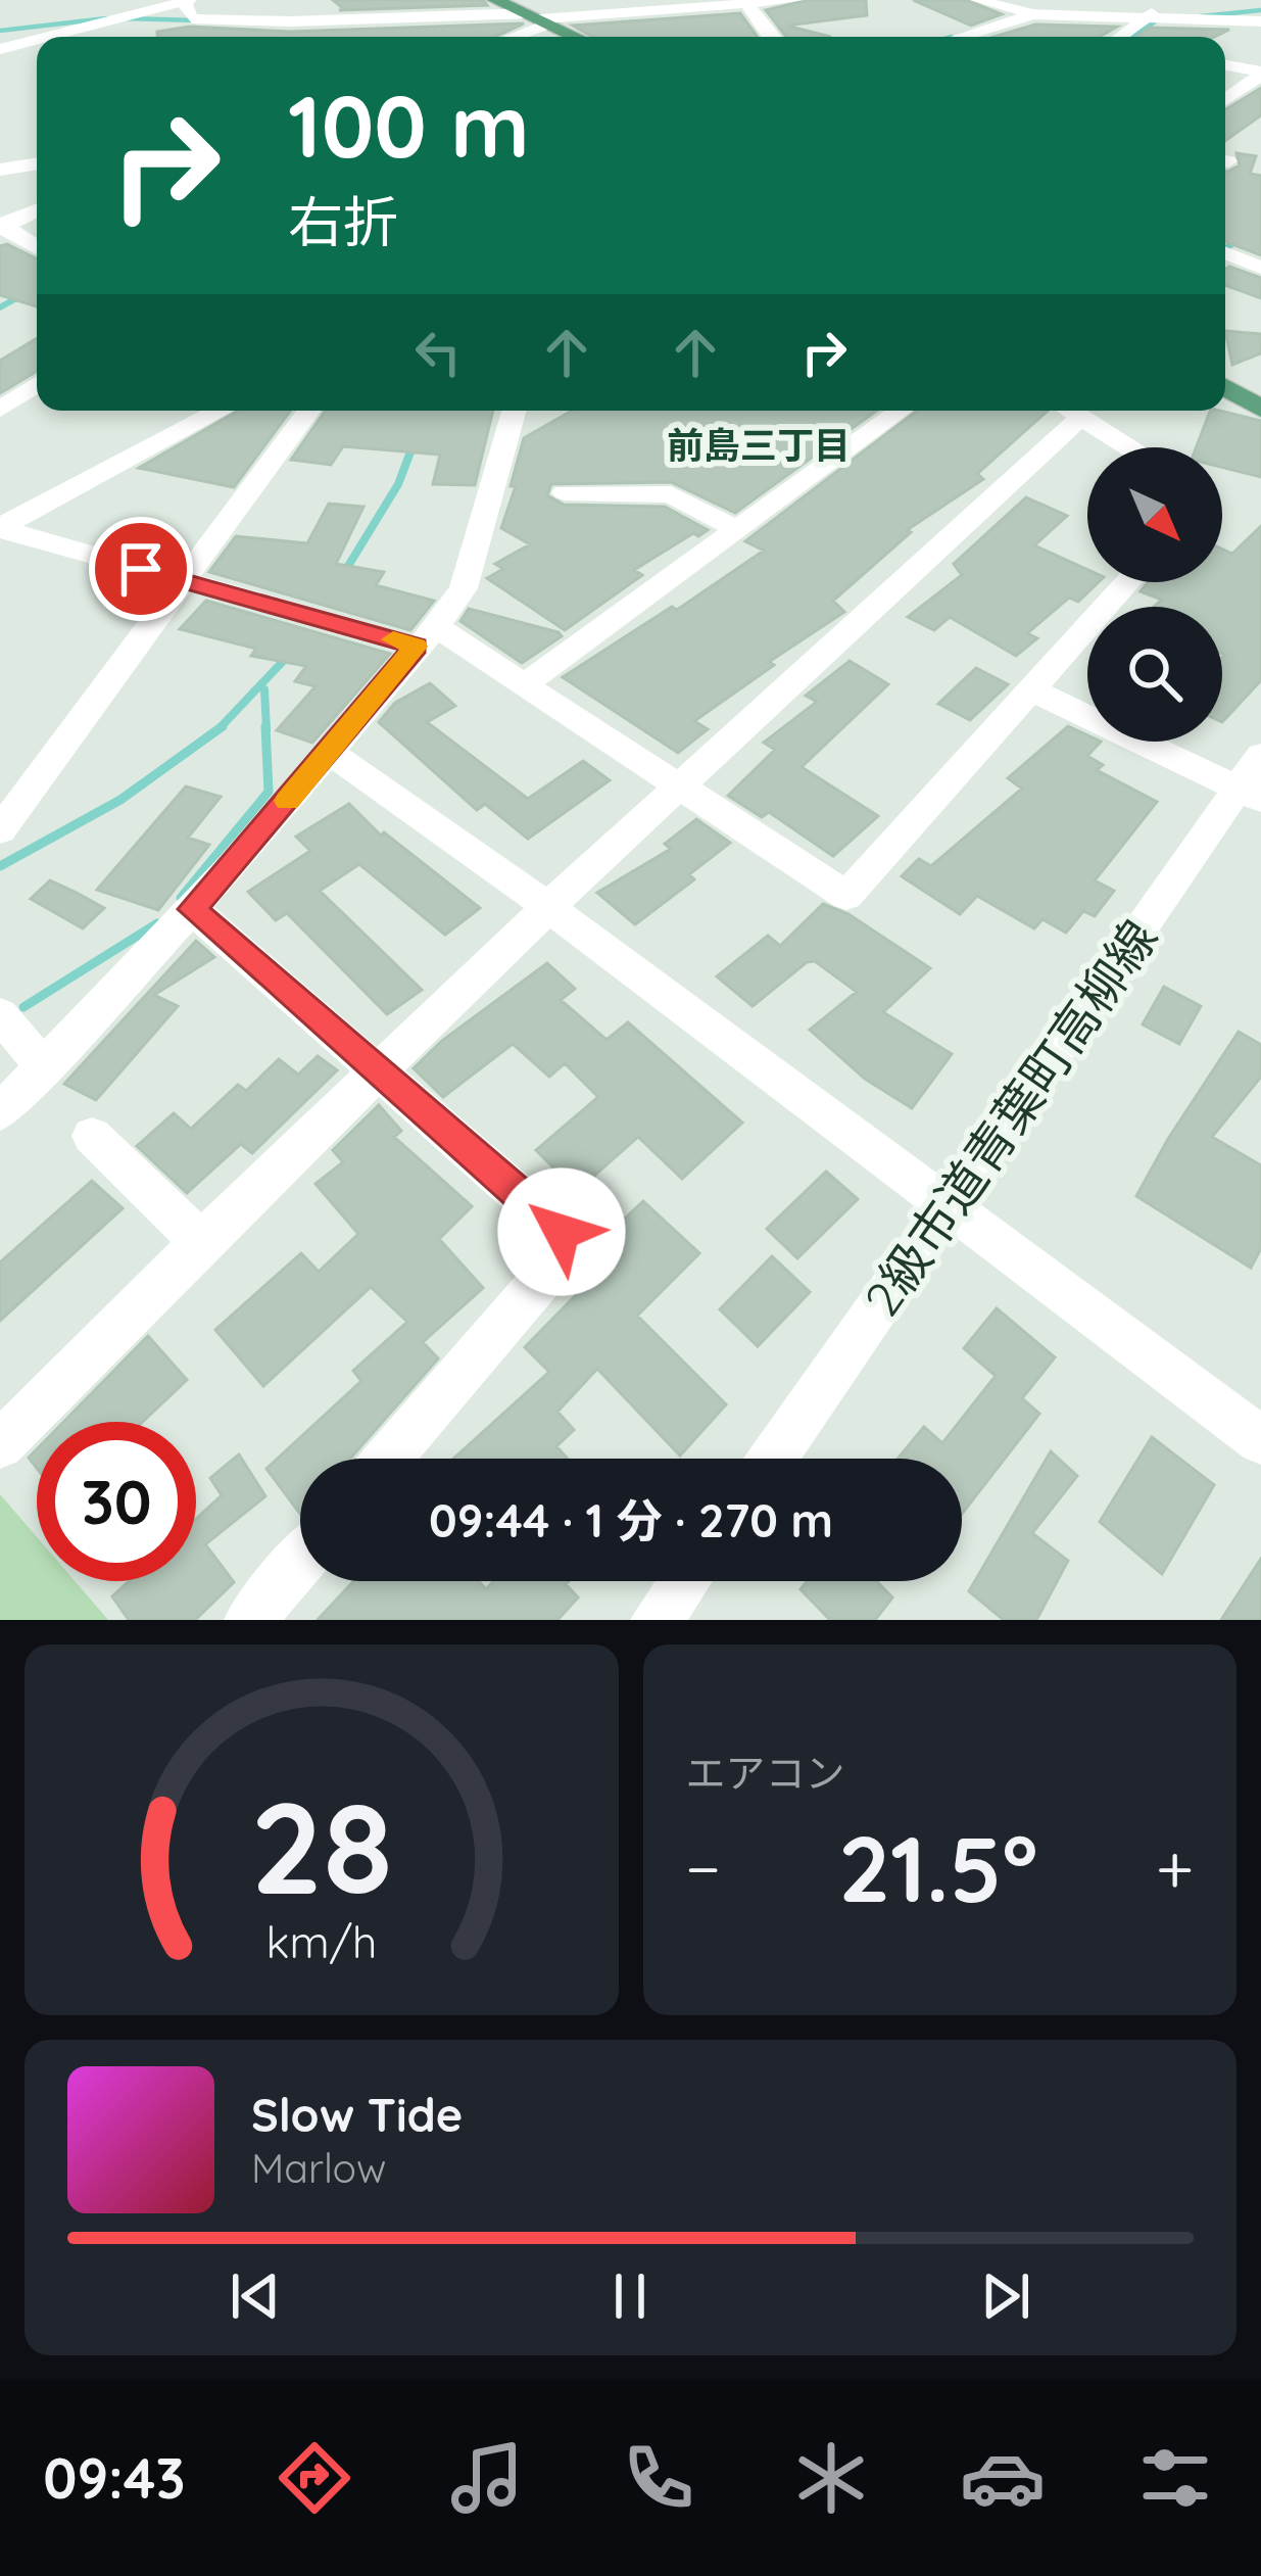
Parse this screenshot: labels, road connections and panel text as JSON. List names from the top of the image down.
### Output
{
  "streets": {
    "street": ["2級市道青葉町高柳線"]
  },
  "districts": ["前島三丁目"],
  "north": "bottom right",
  "page": {
    "turn": ["100 m", "右折"],
    "limit": "30",
    "trip": "09:44 · 1 分 · 270 m",
    "tile": "エアコン",
    "heat": ["−", "21.5°", "+"],
    "song": ["Slow Tide", "Marlow"],
    "tabs": "09:43",
    "gauge": ["28", "km/h"]
  }
}
